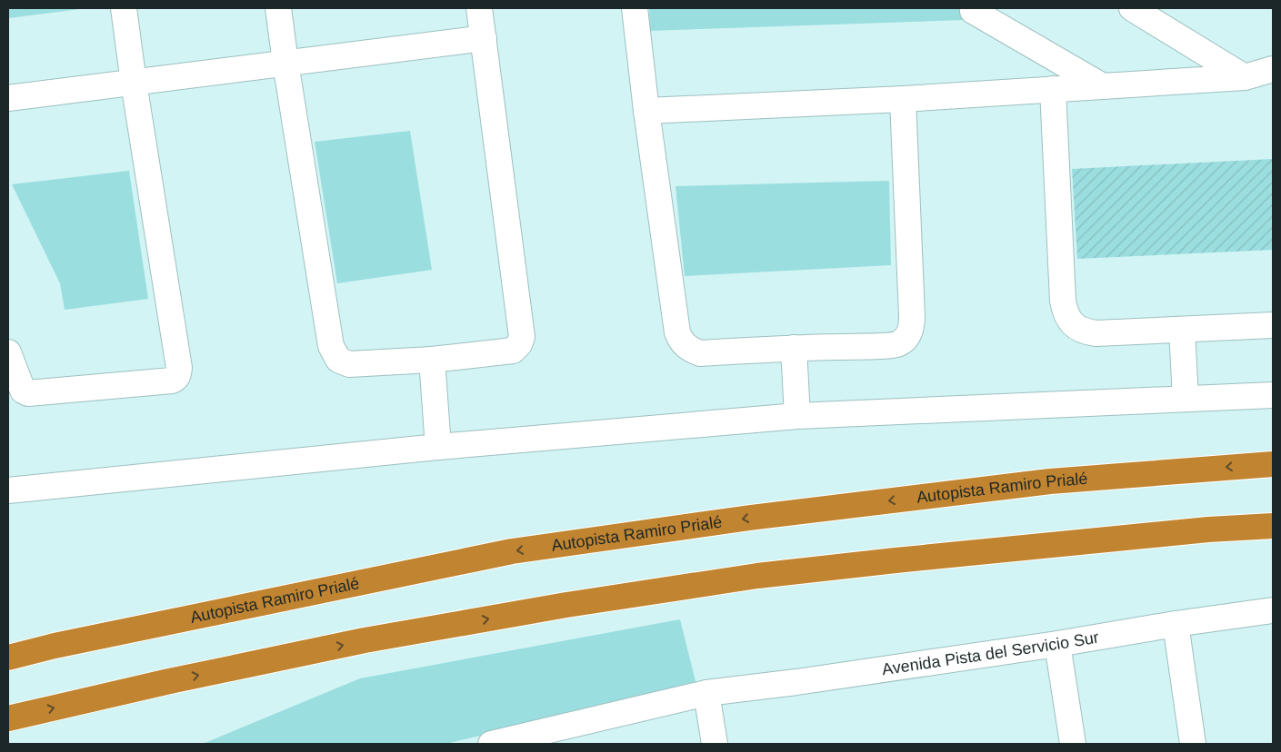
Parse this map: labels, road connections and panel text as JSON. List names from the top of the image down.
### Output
{
  "streets": {
    "highway": ["Autopista Ramiro Prialé"],
    "street": ["Avenida Pista del Servicio Sur"]
  }
}
